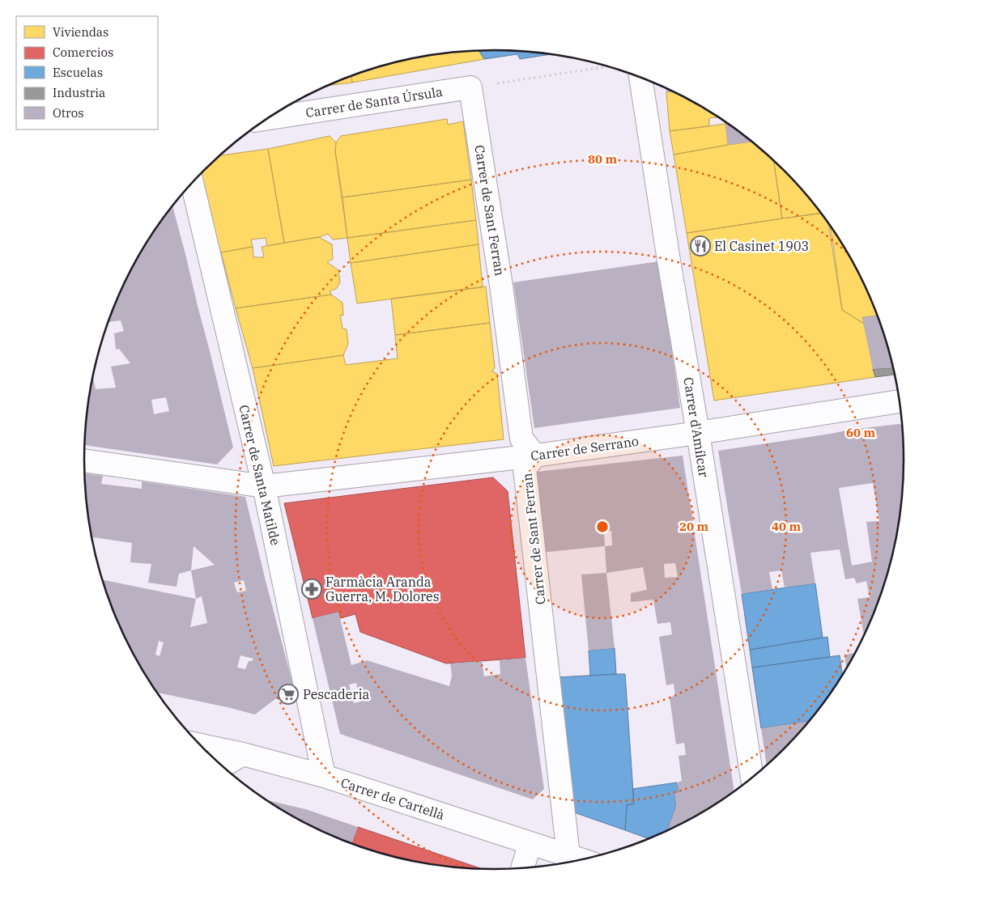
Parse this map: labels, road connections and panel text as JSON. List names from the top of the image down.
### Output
{
  "streets": {
    "street": [
      "Carrer de Santa Úrsula",
      "Carrer de Sant Ferran",
      "Carrer d'Amílcar",
      "Carrer de Serrano",
      "Carrer de Santa Matilde",
      "Carrer de Cartellà"
    ]
  },
  "crossings": [
    ["Carrer de Santa Úrsula", "Carrer de Sant Ferran"],
    ["Carrer de Sant Ferran", "Carrer de Serrano"],
    ["Carrer de Sant Ferran", "Carrer de Cartellà"],
    ["Carrer d'Amílcar", "Carrer de Serrano"],
    ["Carrer de Serrano", "Carrer de Santa Matilde"],
    ["Carrer de Santa Matilde", "Carrer de Cartellà"]
  ],
  "places": {
    "restaurant": ["El Casinet 1903"],
    "pharmacy": ["Farmàcia Aranda Guerra, M. Dolores"],
    "supermarket": ["Pescaderia"]
  },
  "legend": [
    "Viviendas",
    "Comercios",
    "Escuelas",
    "Industria",
    "Otros"
  ],
  "rings": [
    "80 m",
    "60 m",
    "20 m",
    "40 m"
  ]
}
